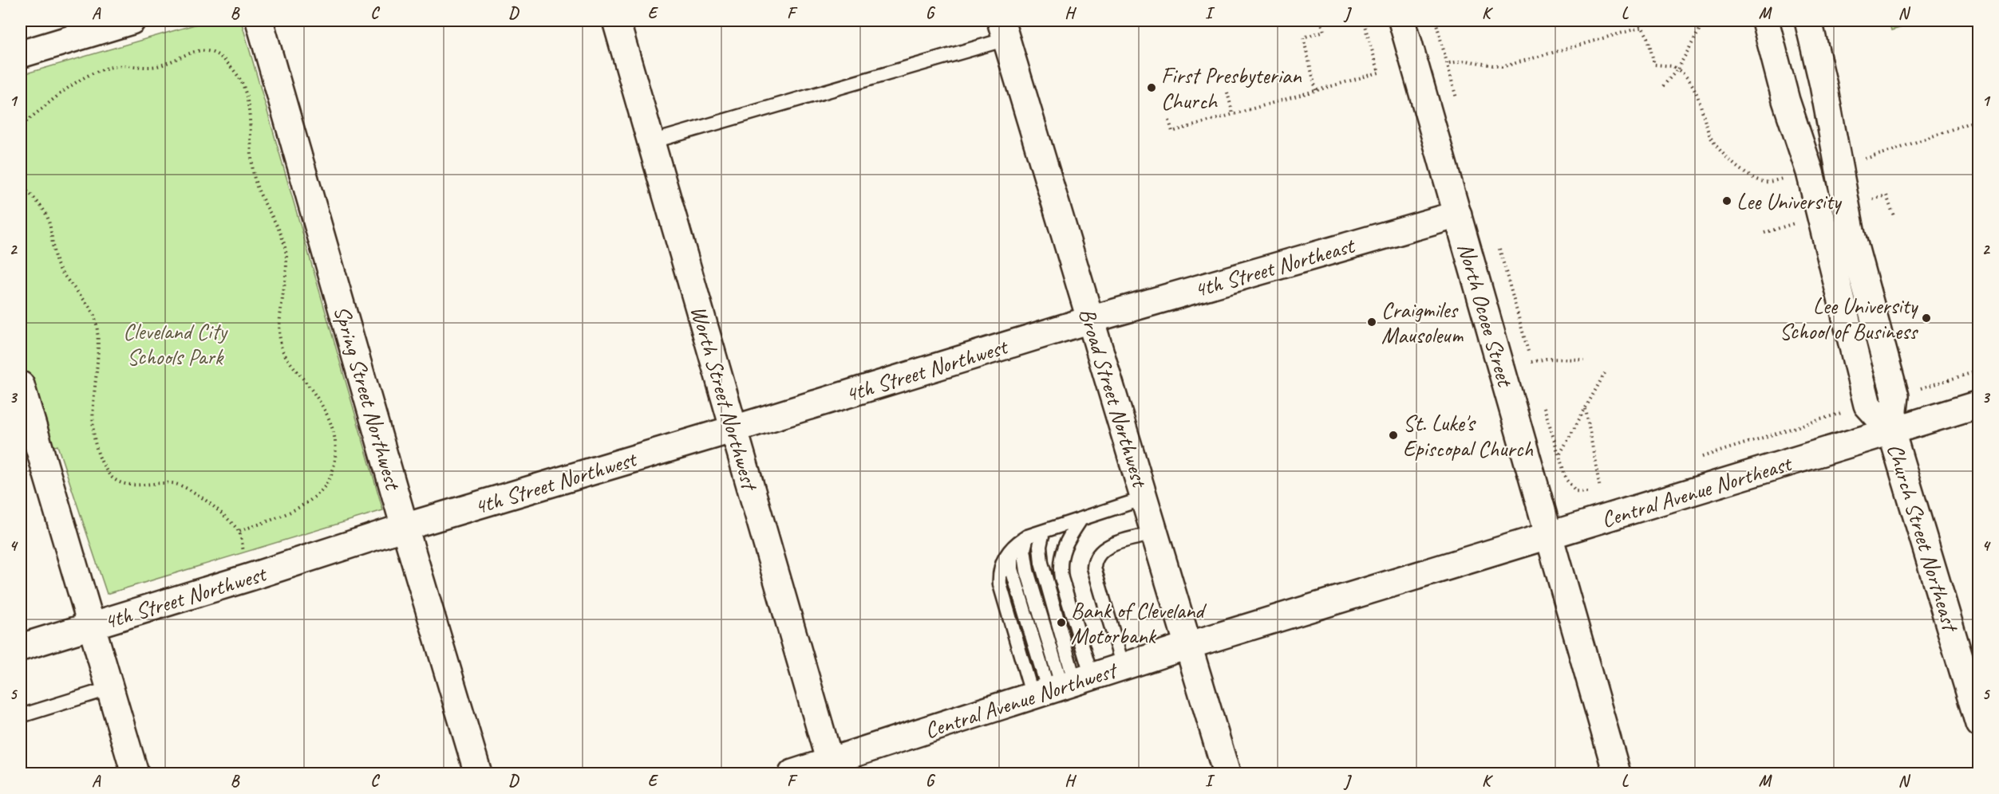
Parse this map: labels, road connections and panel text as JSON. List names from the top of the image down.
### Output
{
  "streets": {
    "street": [
      "4th Street Northeast",
      "North Ocoee Street",
      "4th Street Northwest",
      "Spring Street Northwest",
      "Worth Street Northwest",
      "Broad Street Northwest",
      "Central Avenue Northeast",
      "Church Street Northeast",
      "Central Avenue Northwest"
    ]
  },
  "crossings": [
    ["4th Street Northeast", "North Ocoee Street"],
    ["4th Street Northeast", "4th Street Northwest"],
    ["4th Street Northeast", "Broad Street Northwest"],
    ["North Ocoee Street", "Central Avenue Northeast"],
    ["4th Street Northwest", "Spring Street Northwest"],
    ["4th Street Northwest", "Worth Street Northwest"],
    ["4th Street Northwest", "Broad Street Northwest"],
    ["Worth Street Northwest", "Central Avenue Northwest"],
    ["Broad Street Northwest", "Central Avenue Northwest"],
    ["Central Avenue Northeast", "Church Street Northeast"],
    ["Central Avenue Northeast", "Central Avenue Northwest"]
  ],
  "parks": ["Cleveland City Schools Park"],
  "places": [
    "First Presbyterian Church",
    "Lee University",
    "Lee University School of Business",
    "Craigmiles Mausoleum",
    "St. Luke's Episcopal Church",
    "Bank of Cleveland Motorbank"
  ],
  "grid": {
    "columns": [
      "A",
      "B",
      "C",
      "D",
      "E",
      "F",
      "G",
      "H",
      "I",
      "J",
      "K",
      "L",
      "M",
      "N"
    ],
    "rows": [
      "1",
      "2",
      "3",
      "4",
      "5"
    ]
  }
}
